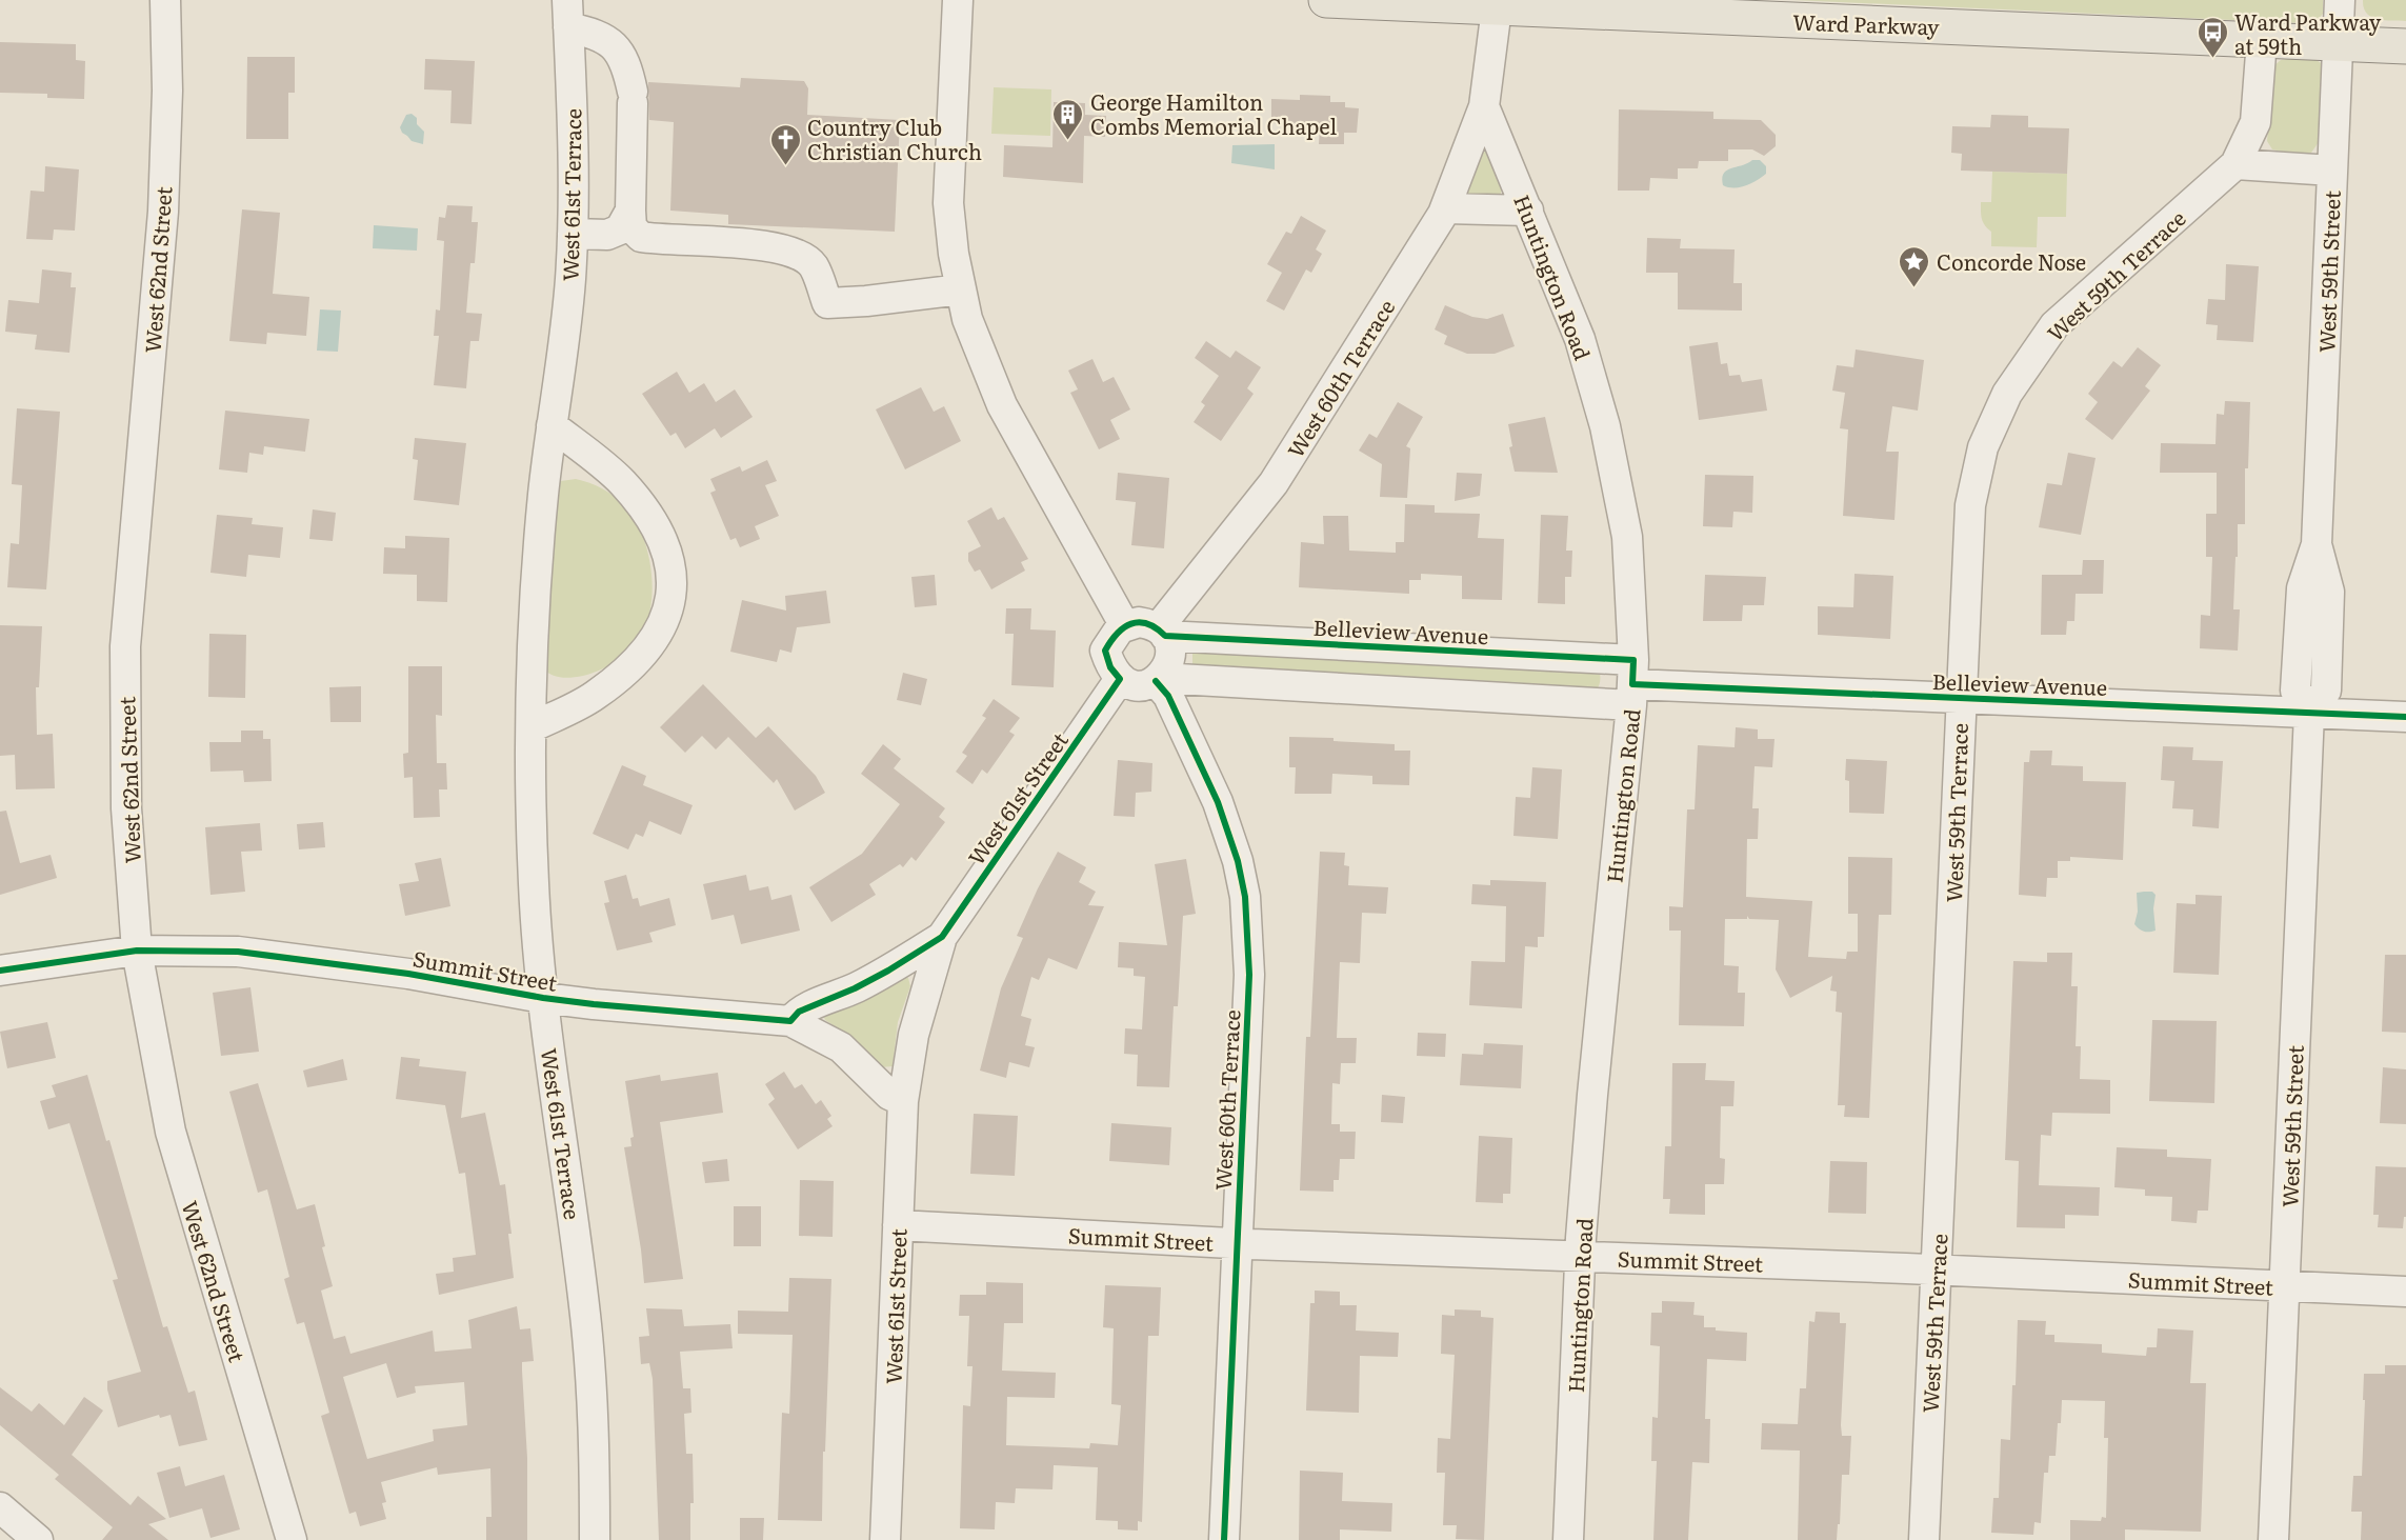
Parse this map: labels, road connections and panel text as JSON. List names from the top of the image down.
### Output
{
  "streets": {
    "main road": ["Ward Parkway"],
    "street": [
      "West 61st Terrace",
      "West 62nd Street",
      "West 59th Street",
      "West 59th Terrace",
      "Huntington Road",
      "West 60th Terrace",
      "Belleview Avenue",
      "West 61st Street",
      "Summit Street"
    ]
  },
  "crossings": [
    ["Ward Parkway", "West 59th Street"],
    ["Ward Parkway", "West 59th Terrace"],
    ["West 61st Terrace", "Summit Street"],
    ["West 62nd Street", "Summit Street"],
    ["West 59th Street", "Belleview Avenue"],
    ["West 59th Street", "Summit Street"],
    ["West 59th Terrace", "Belleview Avenue"],
    ["West 59th Terrace", "Summit Street"],
    ["Huntington Road", "West 60th Terrace"],
    ["Huntington Road", "Belleview Avenue"],
    ["Huntington Road", "Summit Street"],
    ["West 60th Terrace", "Belleview Avenue"],
    ["West 60th Terrace", "West 61st Street"],
    ["West 60th Terrace", "Summit Street"],
    ["Belleview Avenue", "West 61st Street"],
    ["West 61st Street", "Summit Street"]
  ],
  "places": {
    "bus stop": ["Ward Parkway at 59th"],
    "building": ["George Hamilton Combs Memorial Chapel"],
    "church": ["Country Club Christian Church"],
    "place": ["Concorde Nose"]
  }
}
